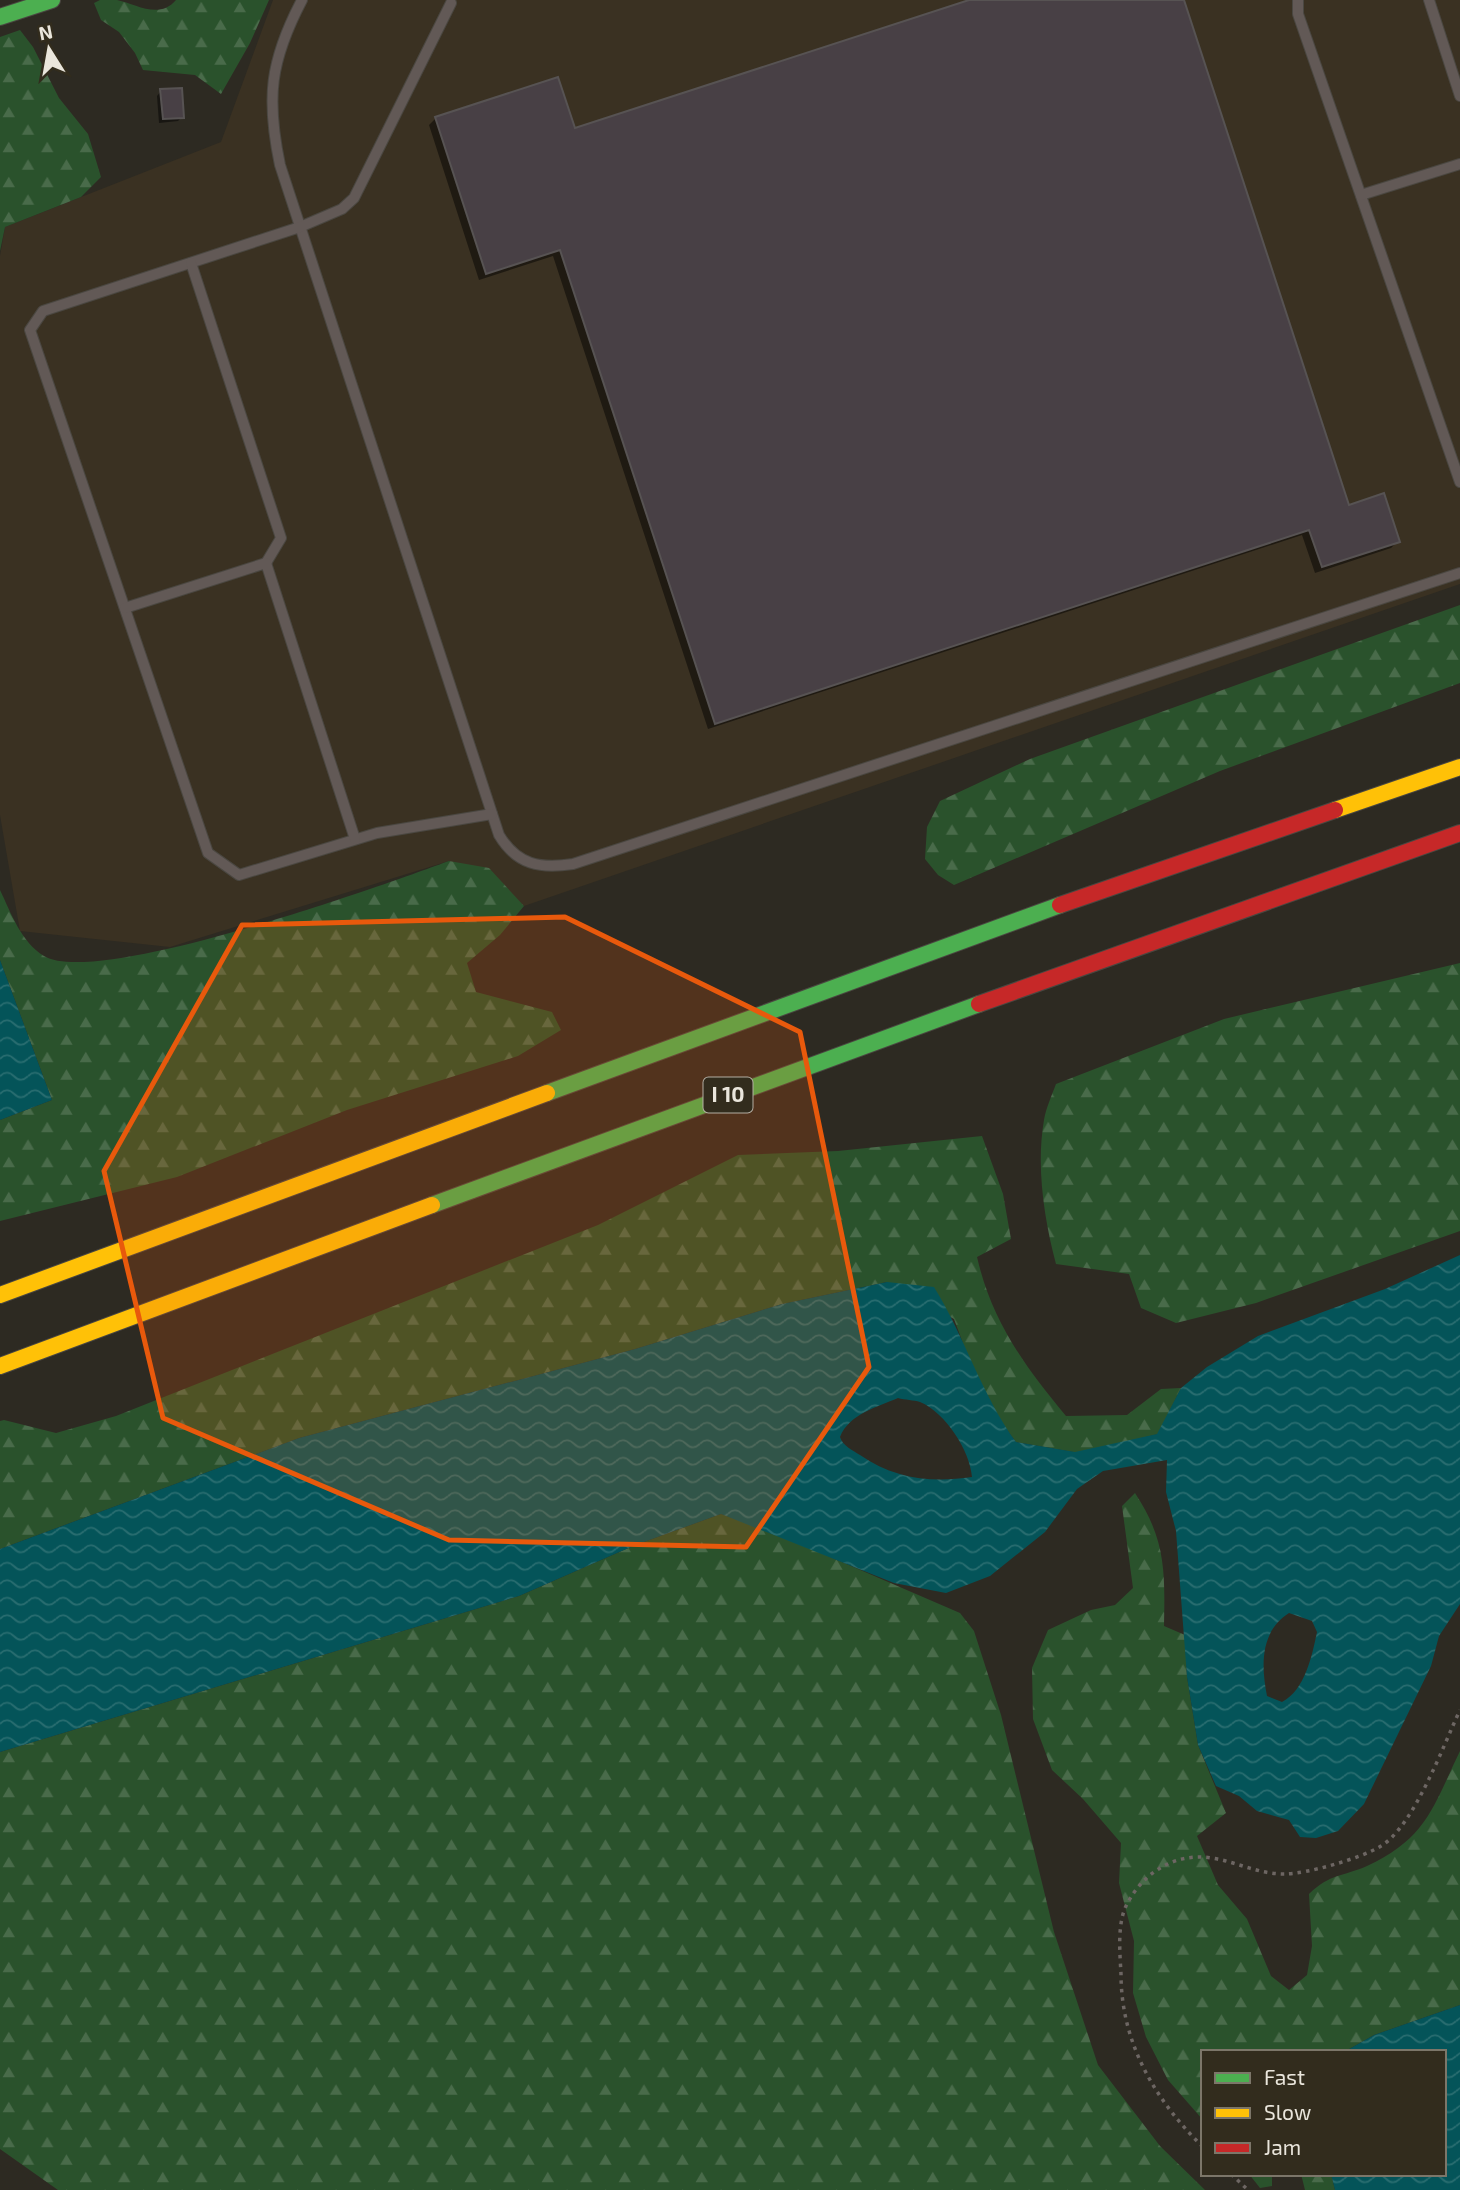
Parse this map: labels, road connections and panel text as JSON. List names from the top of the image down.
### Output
{
  "streets": {
    "main road": ["I 10"]
  },
  "legend": ["Fast", "Slow", "Jam"],
  "north": "top"
}
